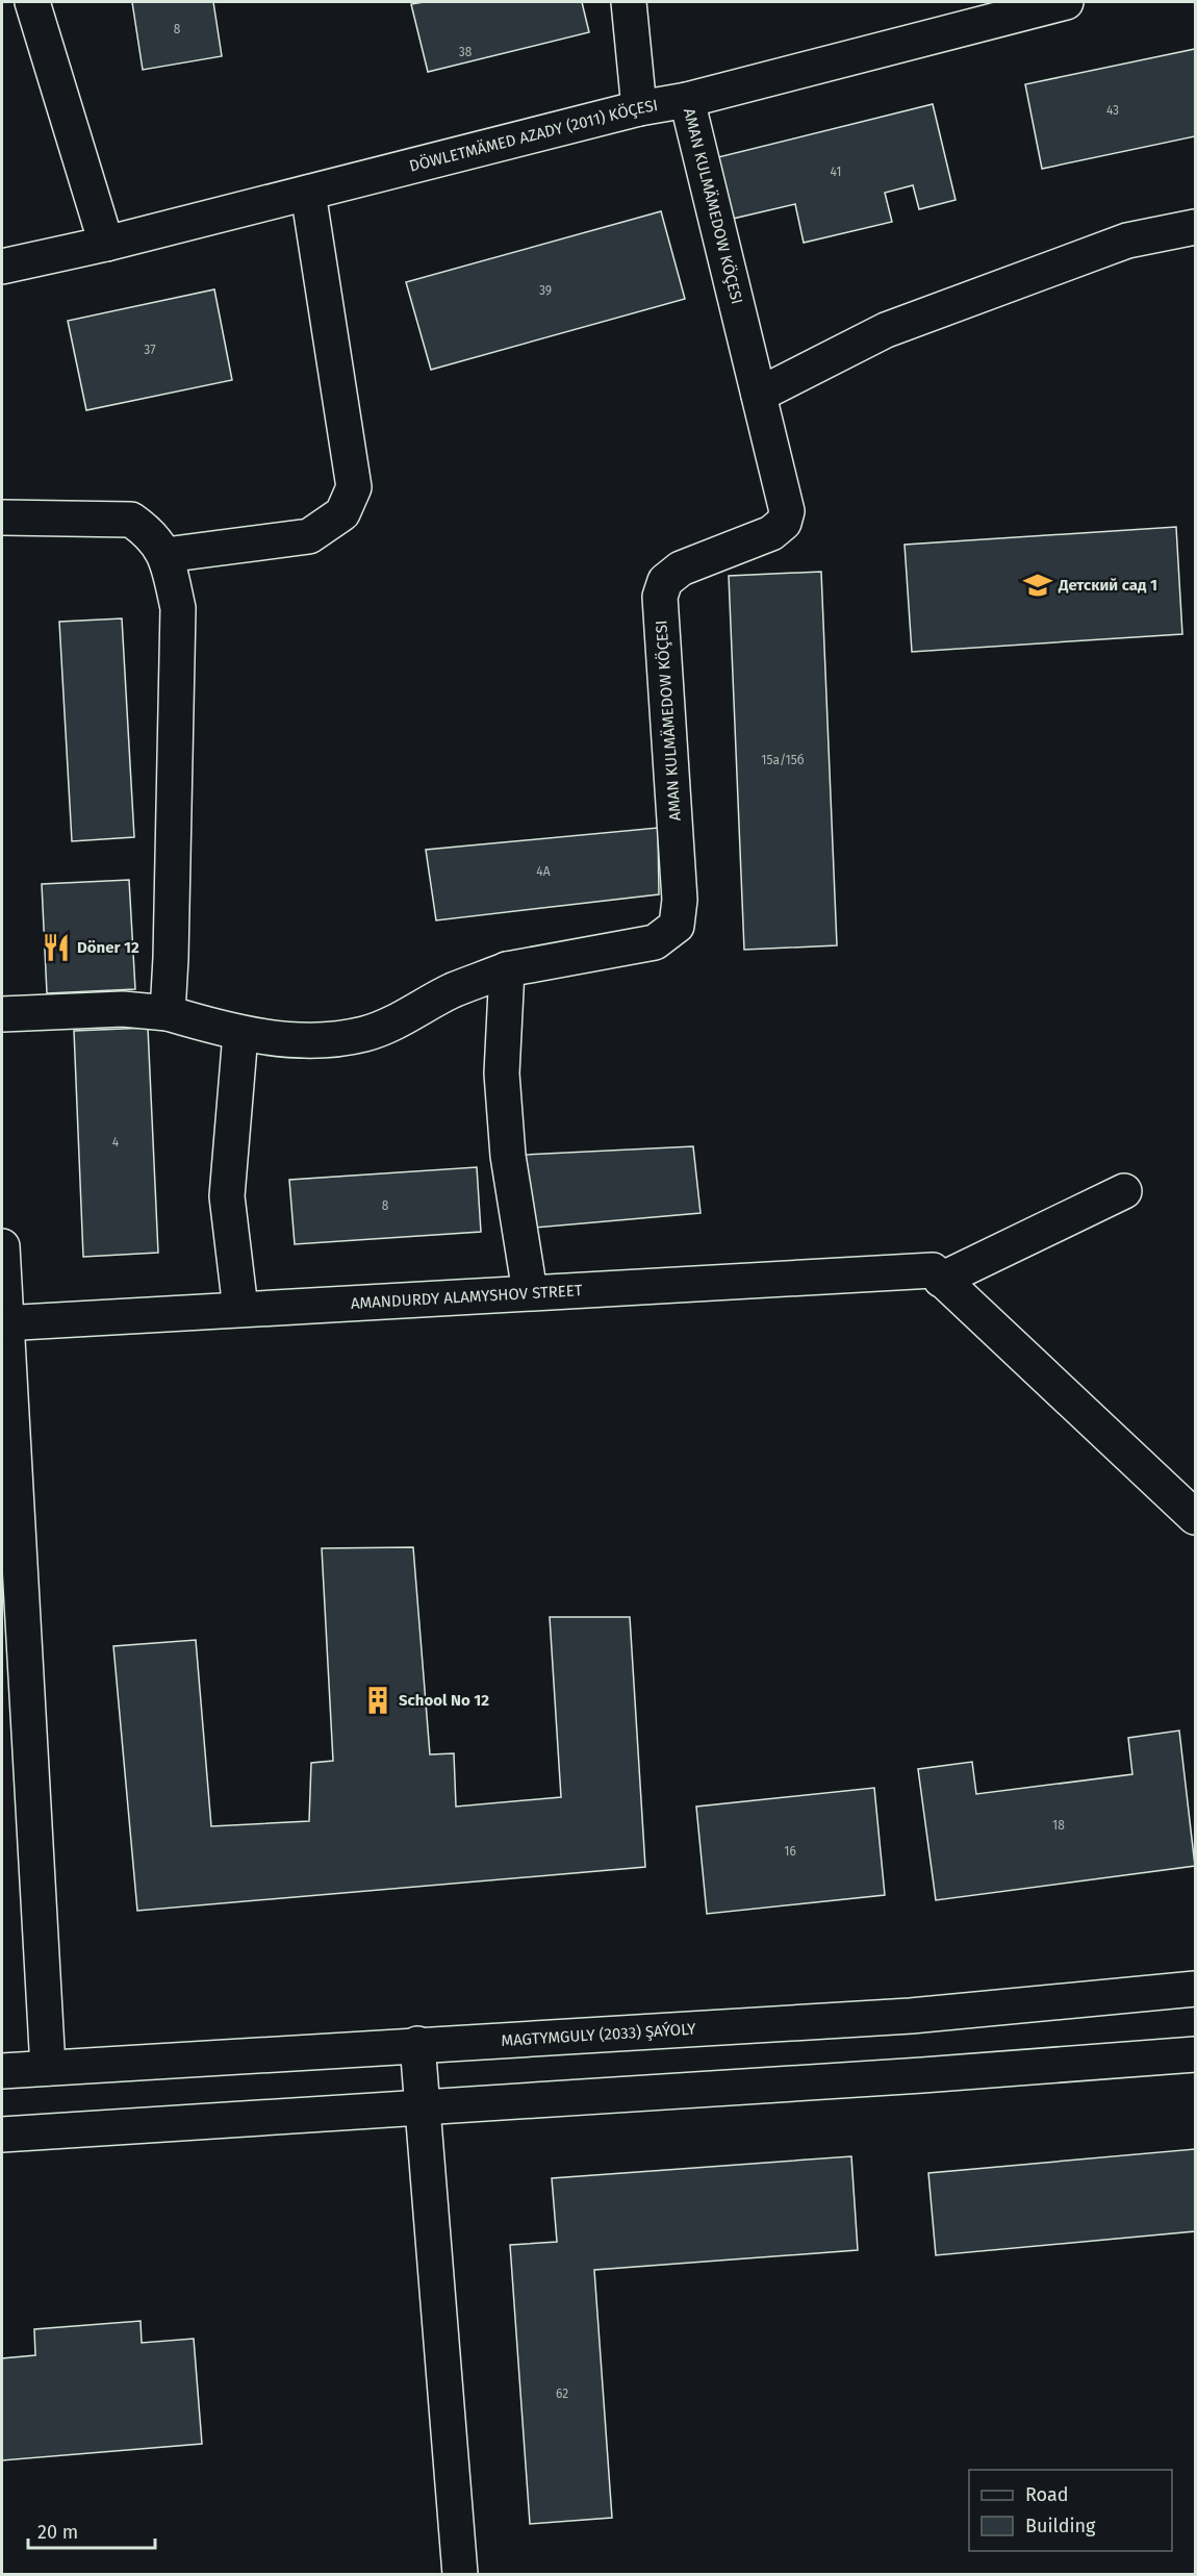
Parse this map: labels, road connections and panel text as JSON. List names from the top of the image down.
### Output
{
  "streets": {
    "street": [
      "DÖWLETMÄMED AZADY (2011) KÖÇESI",
      "AMAN KULMÄMEDOW KÖÇESI",
      "AMANDURDY ALAMYSHOV STREET",
      "MAGTYMGULY (2033) ŞAÝOLY"
    ]
  },
  "crossings": [
    ["DÖWLETMÄMED AZADY (2011) KÖÇESI", "AMAN KULMÄMEDOW KÖÇESI"]
  ],
  "places": {
    "school or university": ["Детский сад 1"],
    "restaurant": ["Döner 12"],
    "building": ["School No 12"]
  },
  "house_numbers": [
    "8",
    "38",
    "43",
    "41",
    "39",
    "37",
    "15а/15б",
    "4A",
    "4",
    "8",
    "18",
    "16",
    "62"
  ],
  "legend": ["Road", "Building"],
  "scale_bar": "20 m"
}
